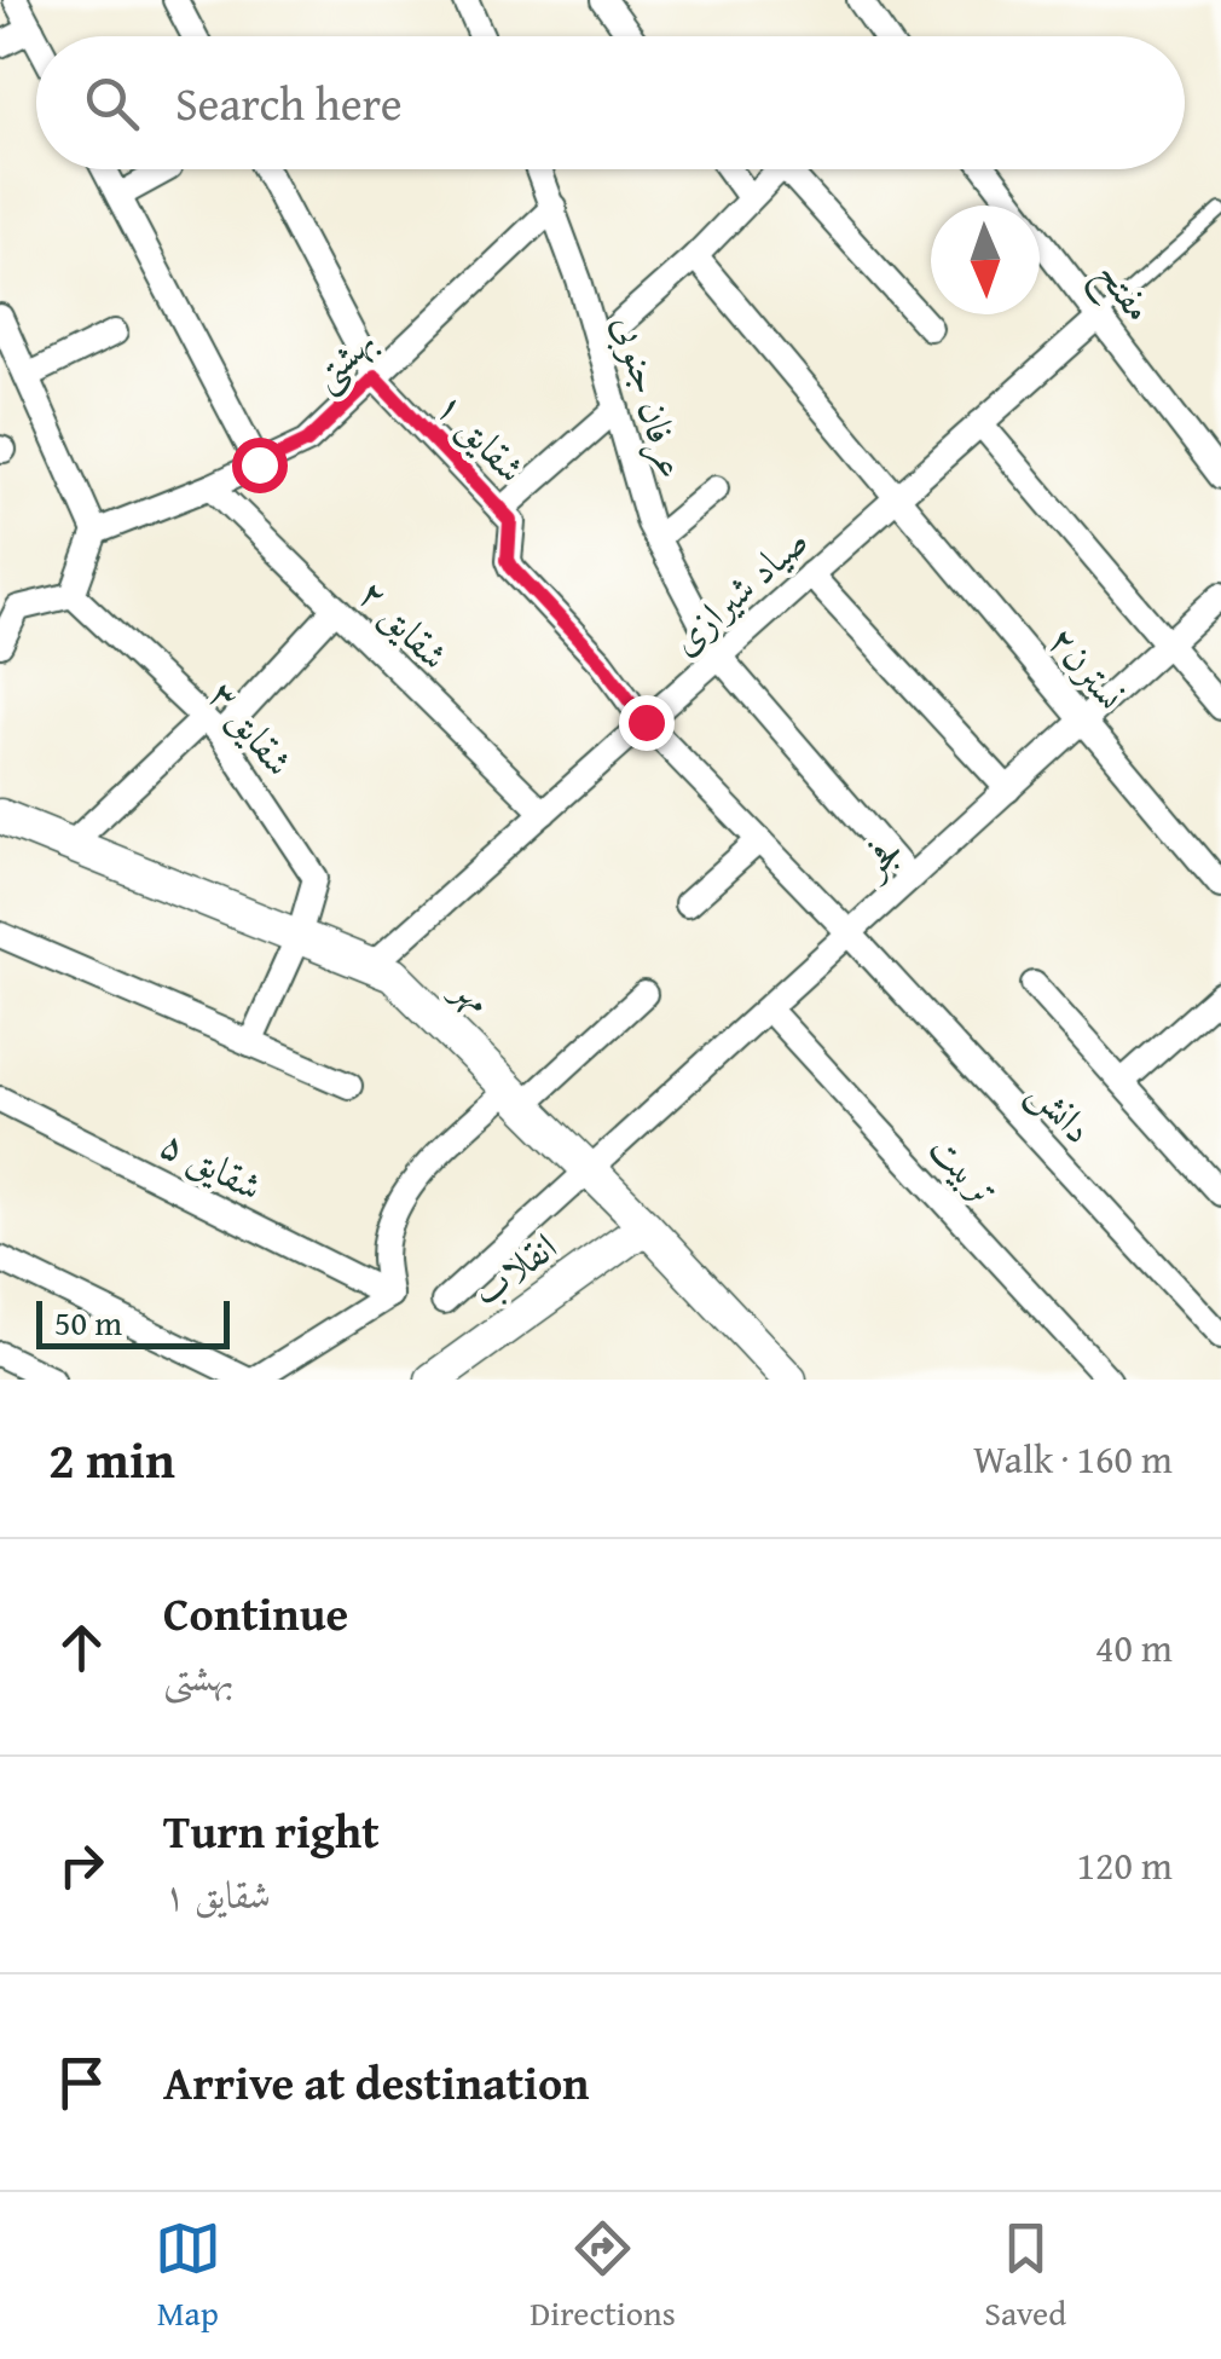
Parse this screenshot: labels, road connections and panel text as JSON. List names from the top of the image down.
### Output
{
  "streets": {
    "street": [
      "مفتح",
      "بهشتی",
      "عرفان جنوبی",
      "شقایق ۱",
      "صیاد شیرازی",
      "شقایق ۲",
      "نسترن۲",
      "شقایق ۳",
      "فجر",
      "مهر",
      "دانش",
      "شقایق ۵",
      "تربیت",
      "انقلاب"
    ]
  },
  "crossings": [
    ["مفتح", "صیاد شیرازی"],
    ["بهشتی", "عرفان جنوبی"],
    ["بهشتی", "شقایق ۱"],
    ["بهشتی", "شقایق ۲"],
    ["عرفان جنوبی", "صیاد شیرازی"],
    ["عرفان جنوبی", "فجر"],
    ["شقایق ۱", "صیاد شیرازی"],
    ["شقایق ۱", "دانش"],
    ["صیاد شیرازی", "شقایق ۲"],
    ["صیاد شیرازی", "نسترن۲"],
    ["صیاد شیرازی", "مهر"],
    ["نسترن۲", "فجر"],
    ["شقایق ۳", "مهر"],
    ["فجر", "مهر"],
    ["فجر", "دانش"],
    ["فجر", "تربیت"],
    ["مهر", "انقلاب"]
  ],
  "scale_bar": "50 m",
  "north": "bottom",
  "page": {
    "search": "Search here",
    "scale": "50 m",
    "heading": ["2 min", "Walk · 160 m"],
    "list": [
      ["Continue", "بهشتی", "40 m"],
      ["Turn right", "شقایق ۱", "120 m"],
      "Arrive at destination"
    ],
    "nav": ["Map", "Directions", "Saved"]
  }
}
